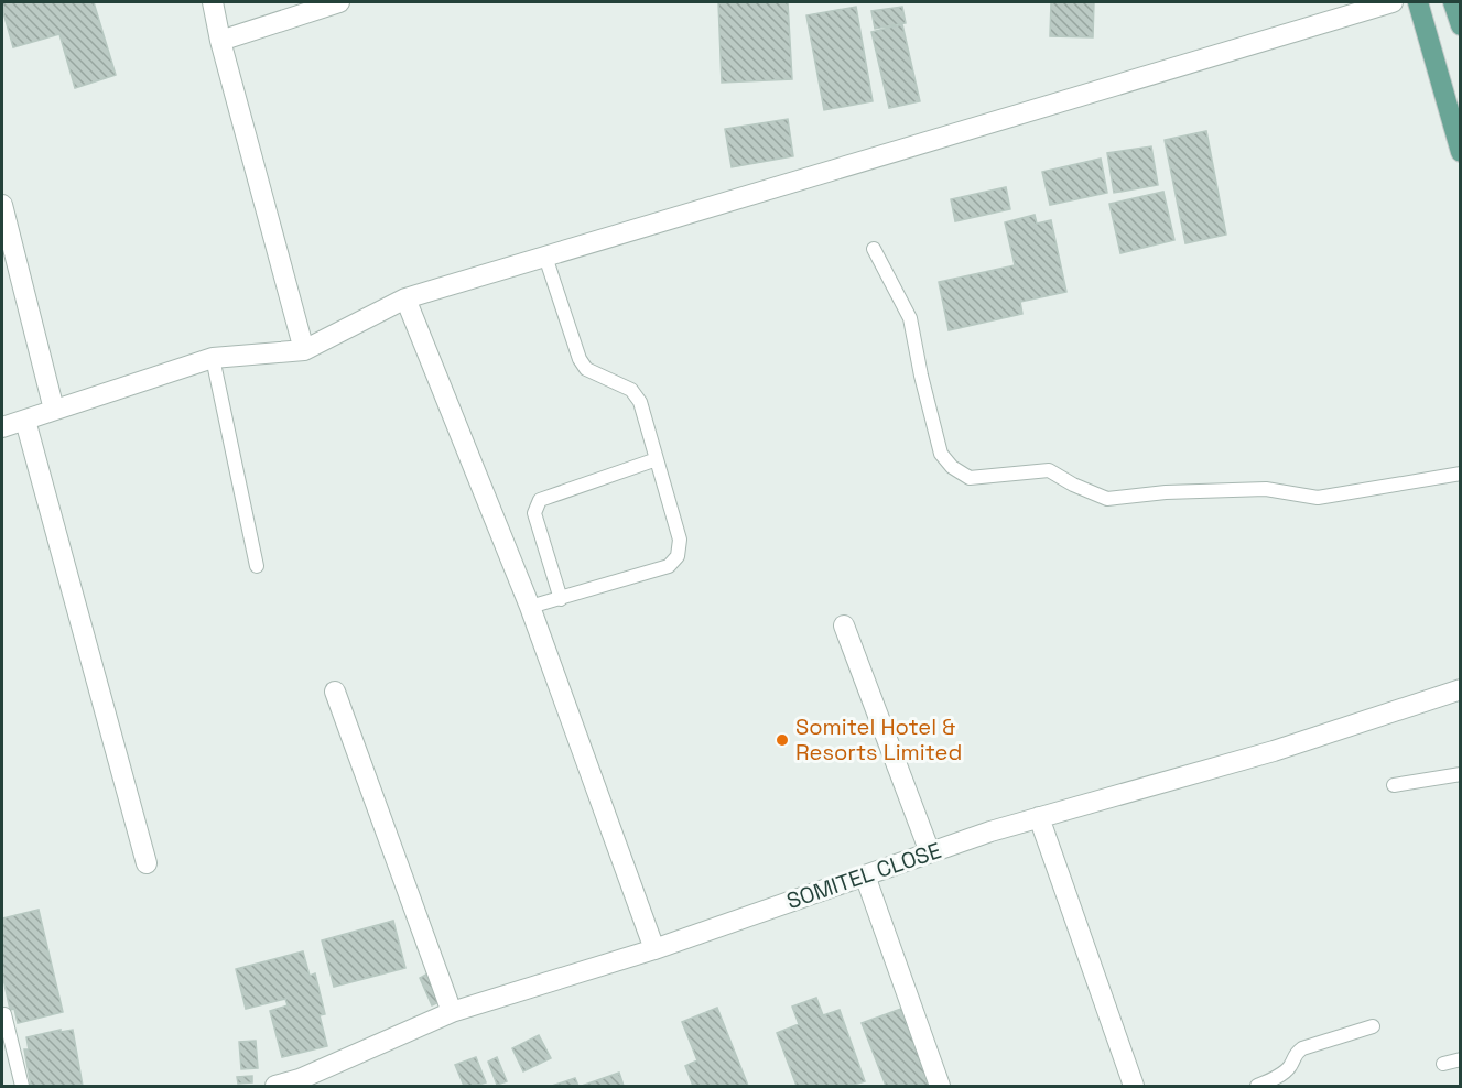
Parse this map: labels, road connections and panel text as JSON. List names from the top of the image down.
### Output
{
  "streets": {
    "street": ["SOMITEL CLOSE"]
  },
  "places": ["Somitel Hotel & Resorts Limited"]
}
